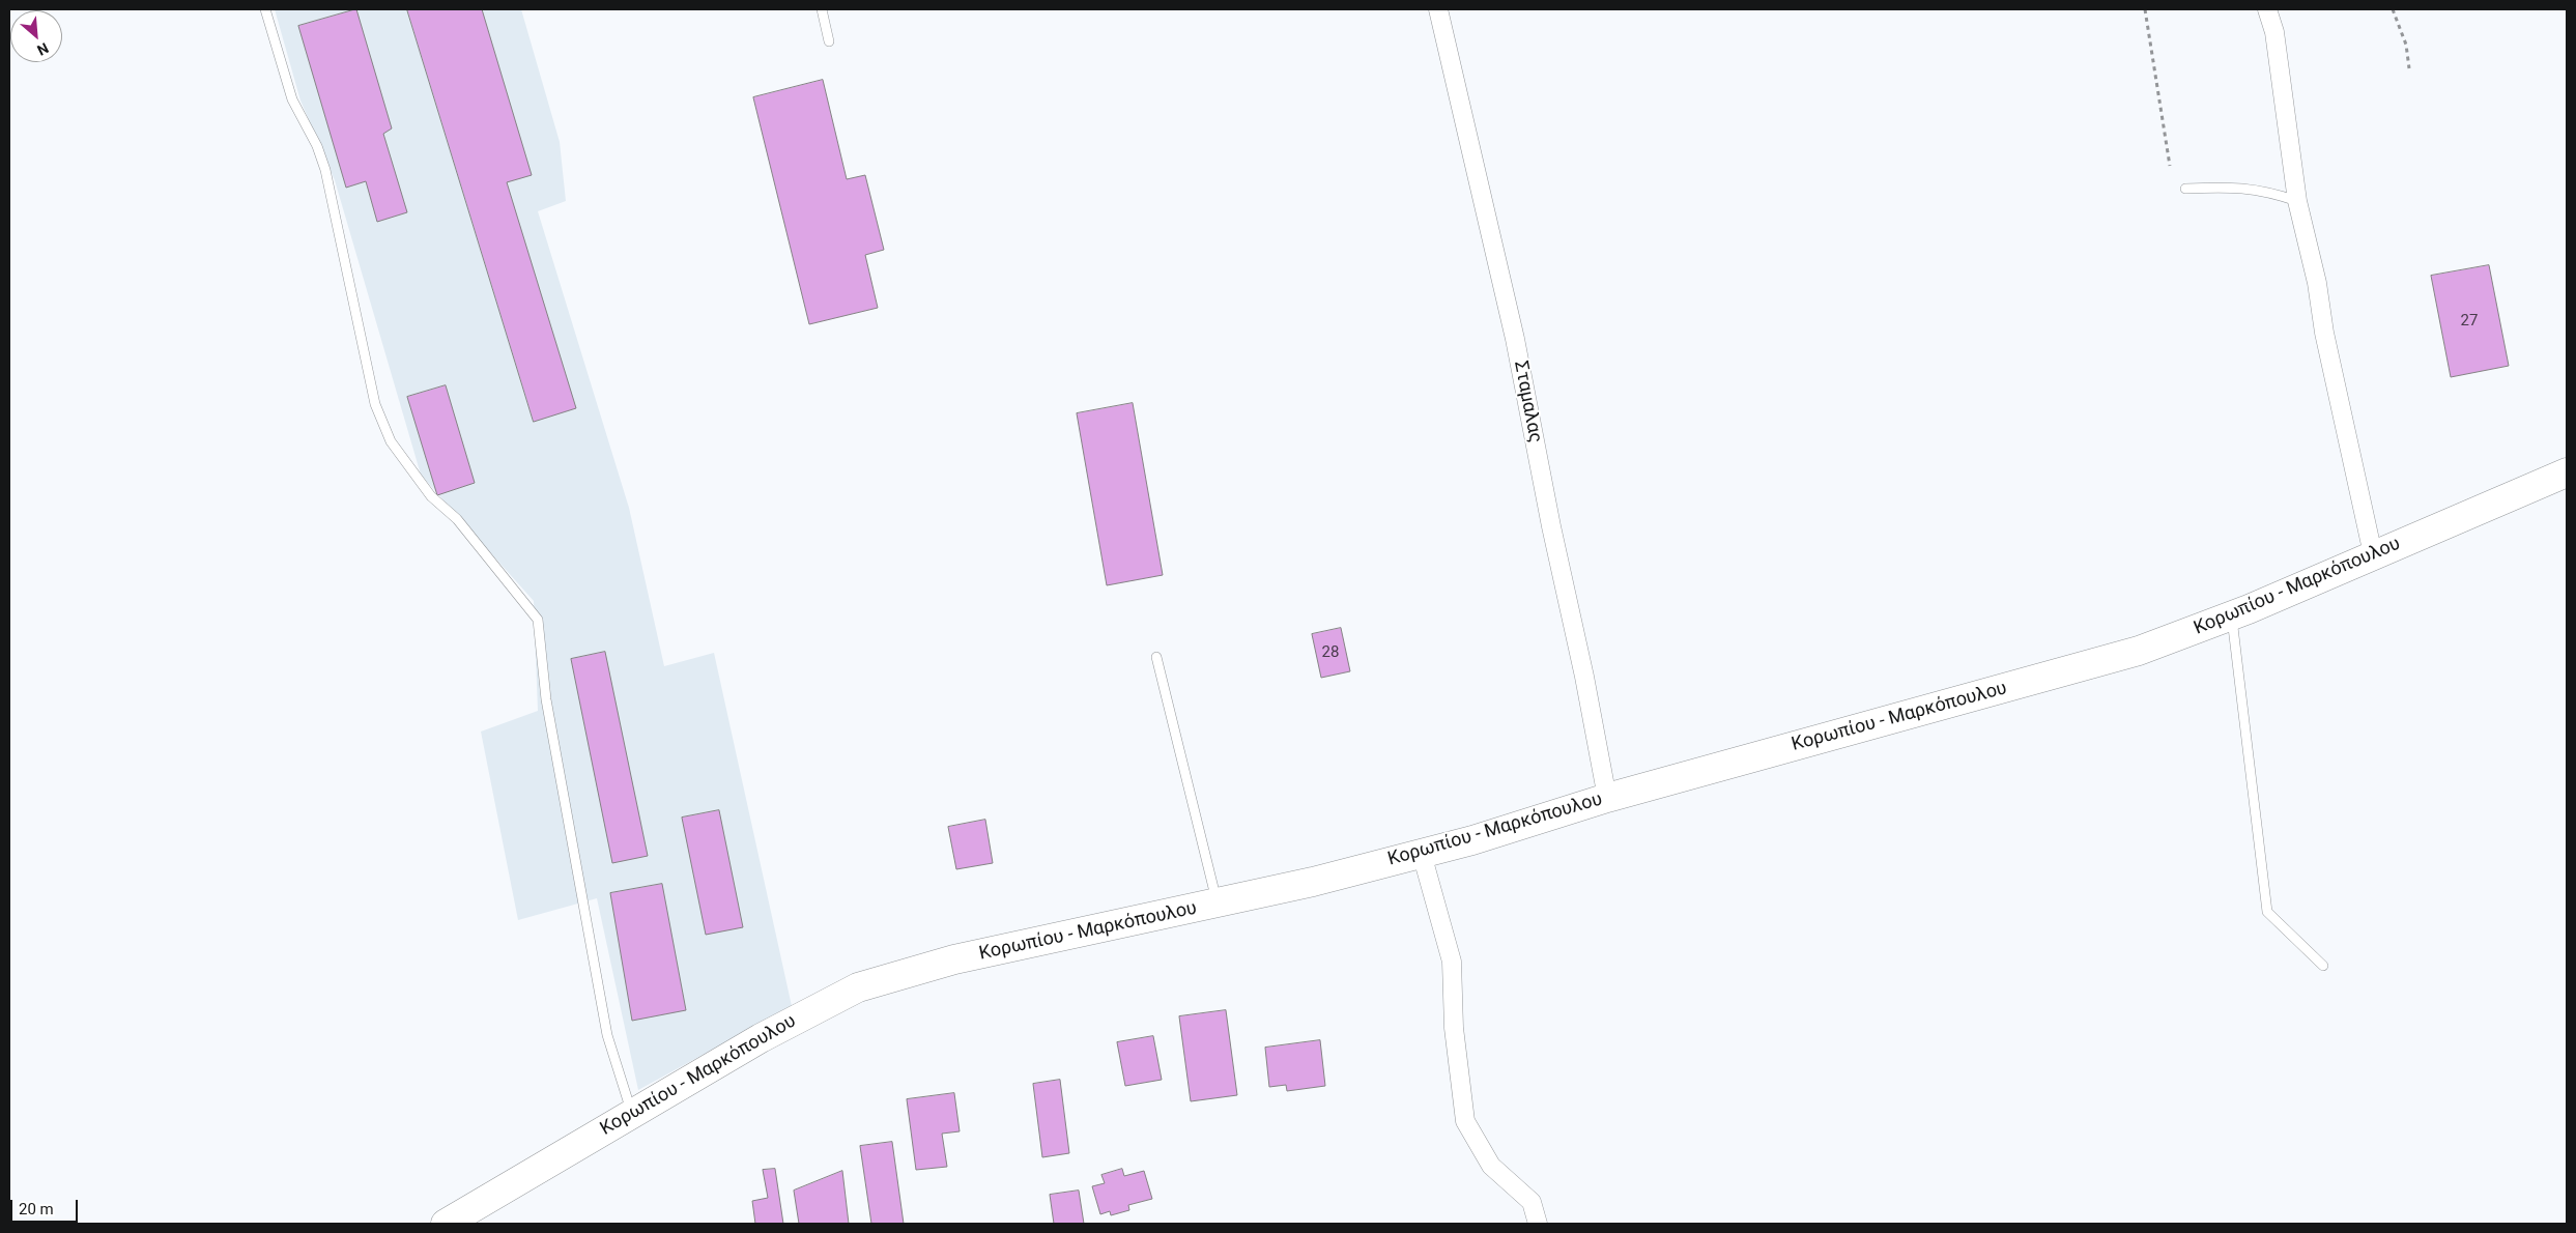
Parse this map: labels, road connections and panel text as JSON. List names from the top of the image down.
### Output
{
  "streets": {
    "main road": ["Κορωπίου - Μαρκόπουλου"],
    "street": ["Σταμαλας"]
  },
  "crossings": [
    ["Σταμαλας", "Κορωπίου - Μαρκόπουλου"]
  ],
  "house_numbers": ["27", "28"],
  "scale_bar": "20 m",
  "north": "bottom right"
}
